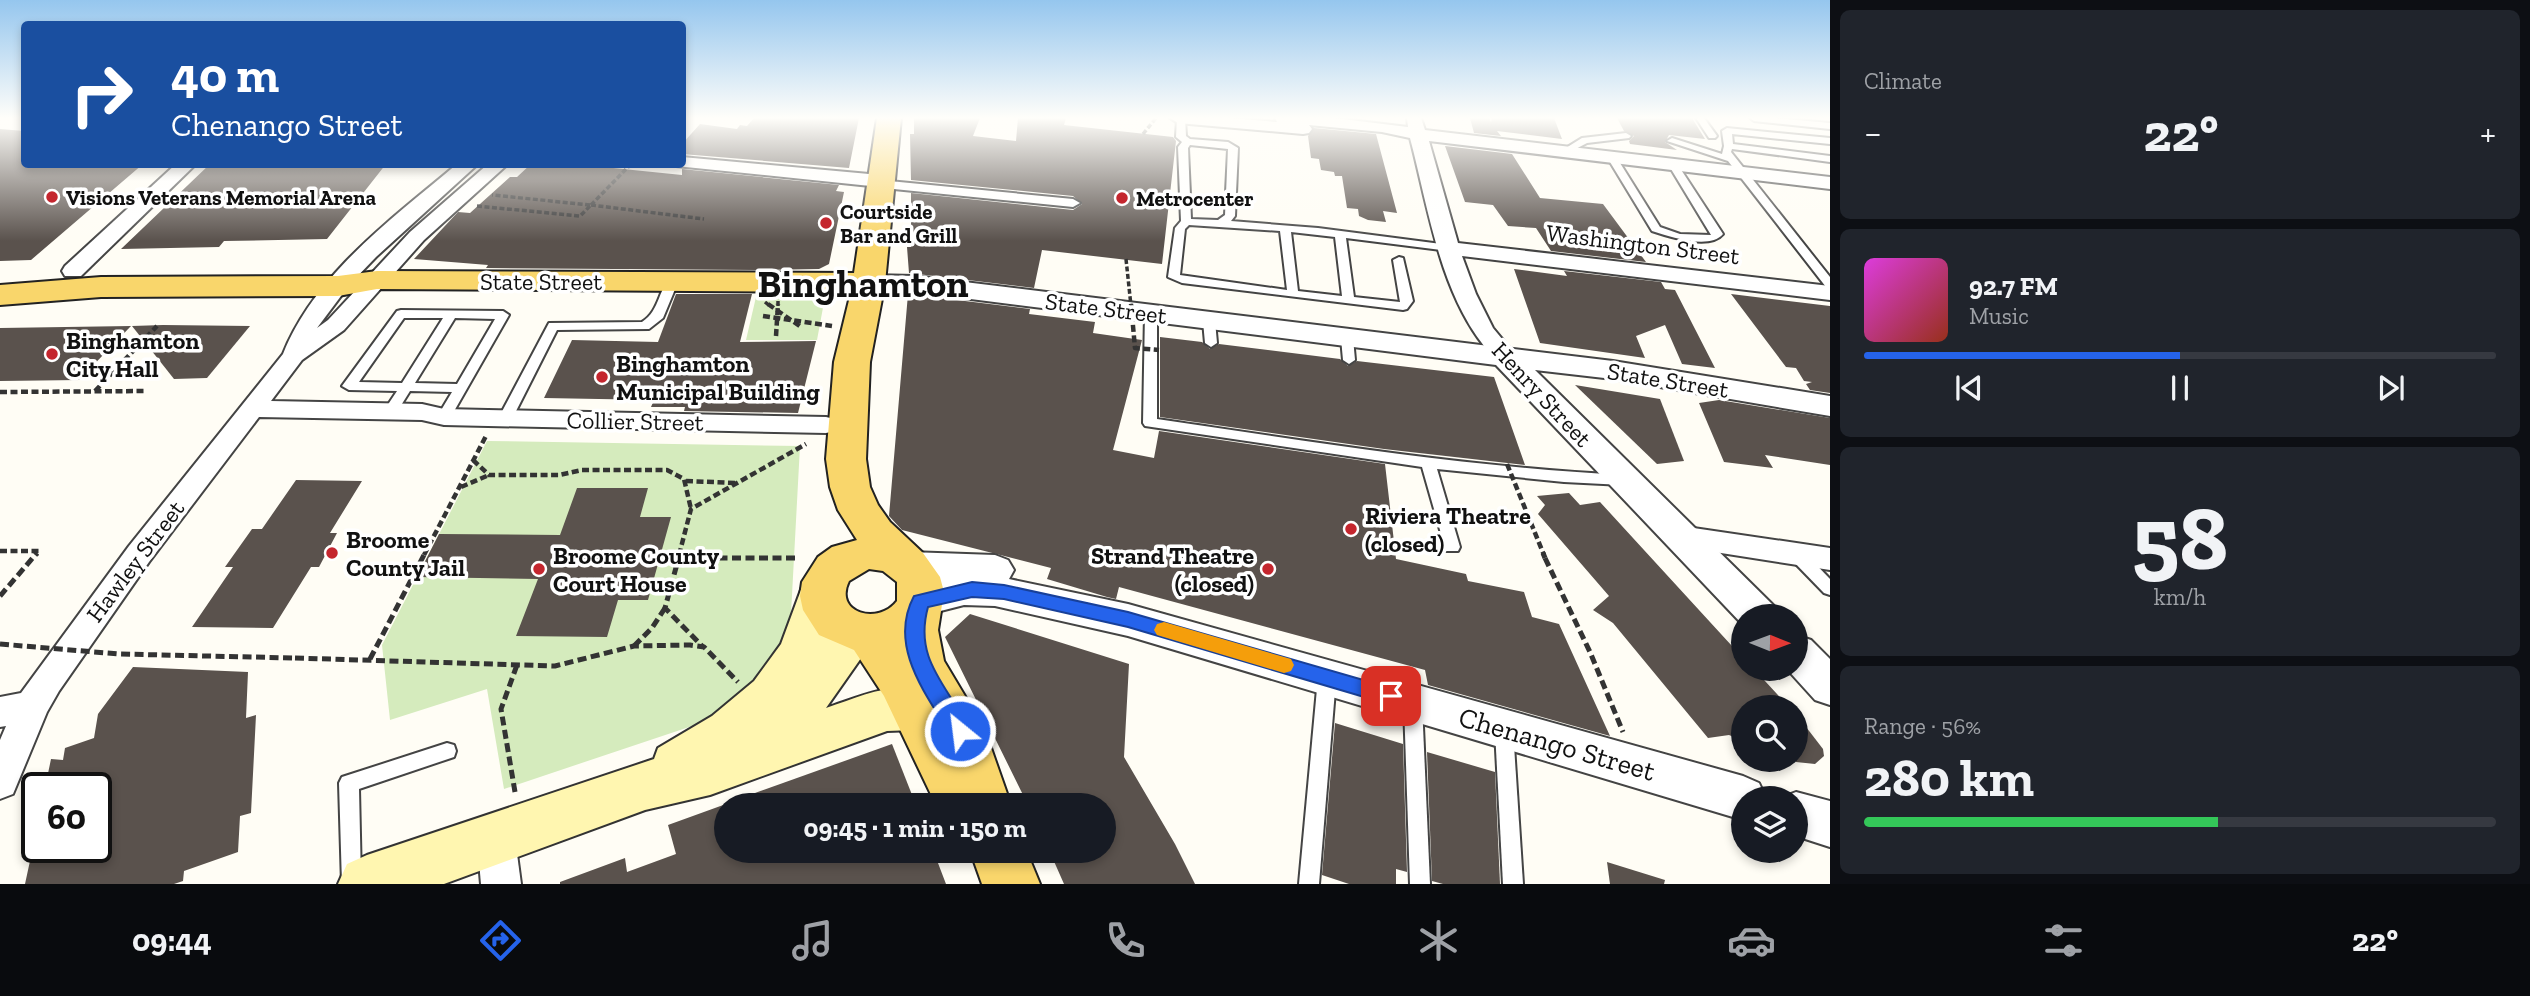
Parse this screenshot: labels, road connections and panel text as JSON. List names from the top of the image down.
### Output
{
  "streets": {
    "main road": ["State Street"],
    "street": [
      "Washington Street",
      "Henry Street",
      "Collier Street",
      "Hawley Street",
      "Chenango Street"
    ]
  },
  "crossings": [
    ["Washington Street", "Henry Street"],
    ["State Street", "Henry Street"],
    ["State Street", "Hawley Street"],
    ["Collier Street", "Hawley Street"]
  ],
  "districts": ["Binghamton"],
  "places": [
    "Visions Veterans Memorial Arena",
    "Metrocenter",
    "Courtside Bar and Grill",
    "Binghamton City Hall",
    "Binghamton Municipal Building",
    "Riviera Theatre (closed)",
    "Broome County Jail",
    "Broome County Court House",
    "Strand Theatre (closed)"
  ],
  "north": "right",
  "page": {
    "tile": [
      "Climate",
      ["58", "km/h"],
      ["Range · 56%", "280 km"]
    ],
    "turn": ["40 m", "Chenango Street"],
    "heat": ["−", "22°", "+"],
    "song": ["92.7 FM", "Music"],
    "limit": "60",
    "trip": "09:45 · 1 min · 150 m",
    "tabs": ["09:44", "22°"]
  }
}
